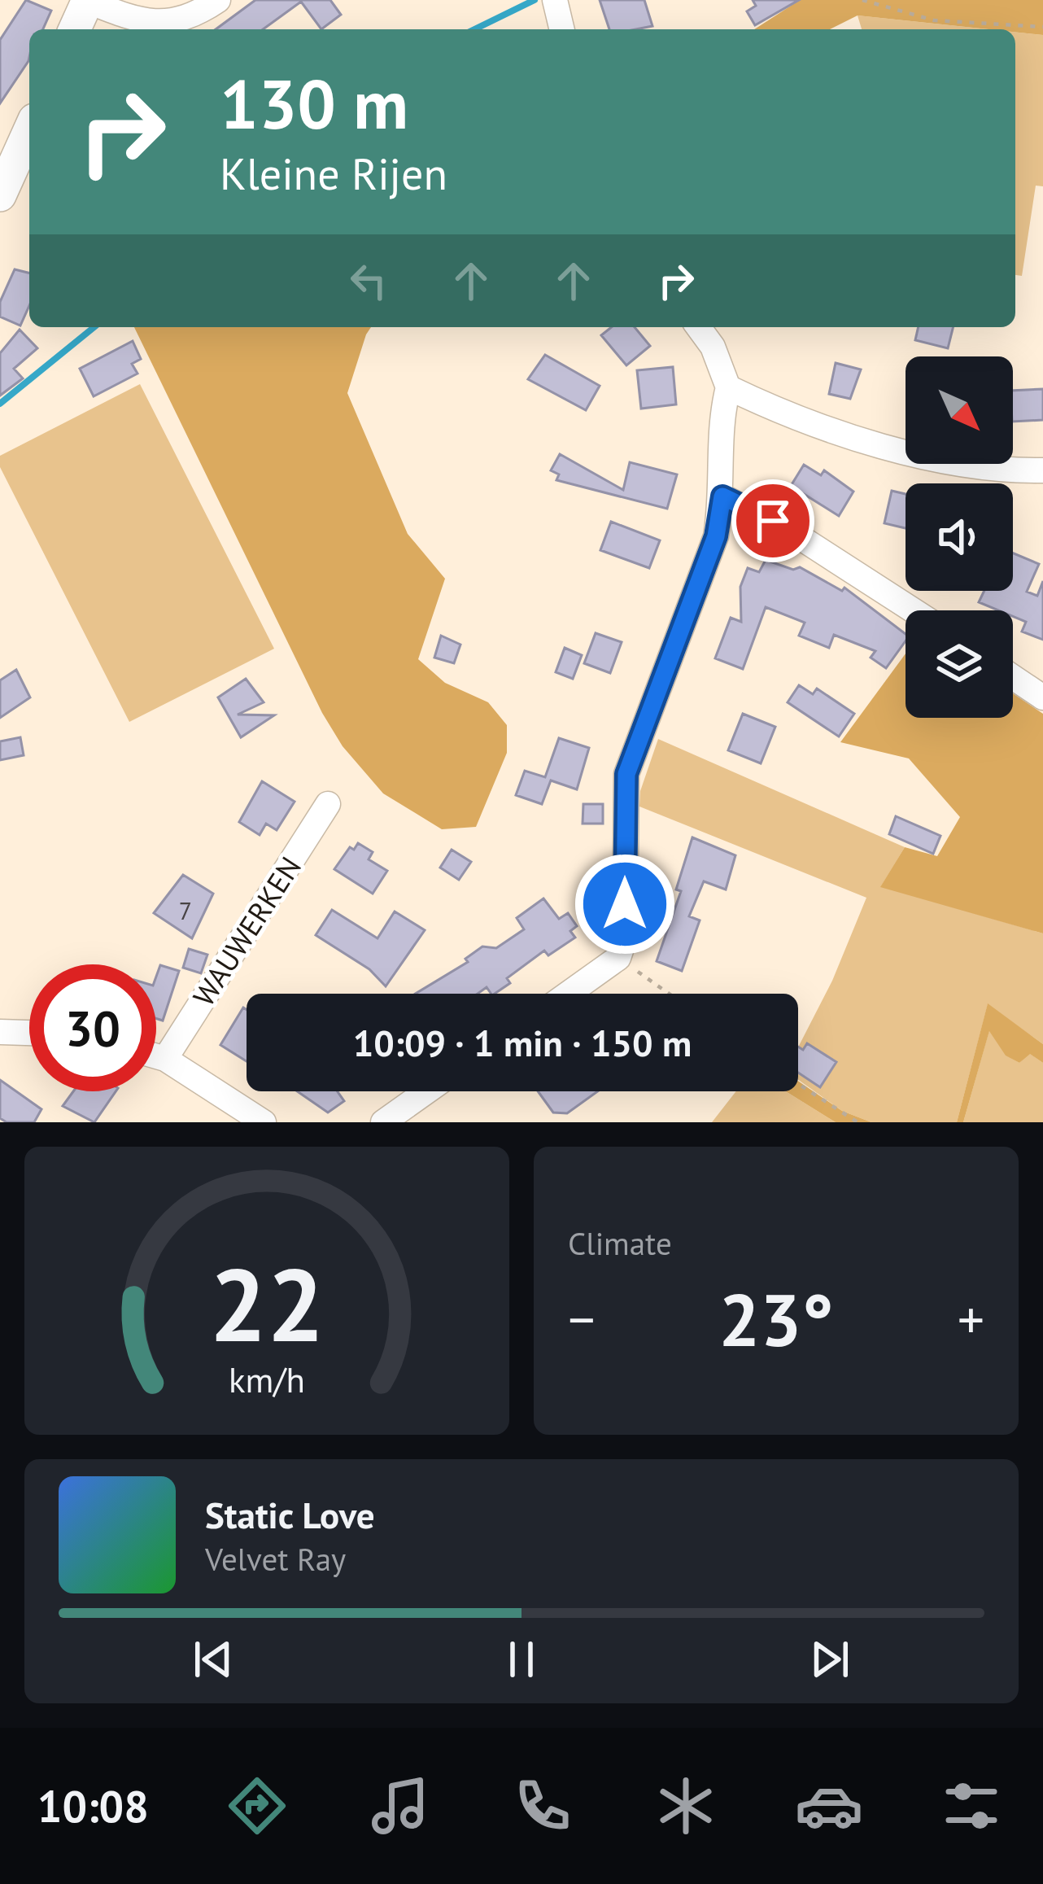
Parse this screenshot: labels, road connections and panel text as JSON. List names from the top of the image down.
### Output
{
  "streets": {
    "street": ["WAUWERKEN"]
  },
  "house_numbers": ["7"],
  "north": "bottom right",
  "page": {
    "turn": ["130 m", "Kleine Rijen"],
    "limit": "30",
    "trip": "10:09 · 1 min · 150 m",
    "tile": "Climate",
    "heat": ["−", "23°", "+"],
    "song": ["Static Love", "Velvet Ray"],
    "tabs": "10:08",
    "gauge": ["22", "km/h"]
  }
}
